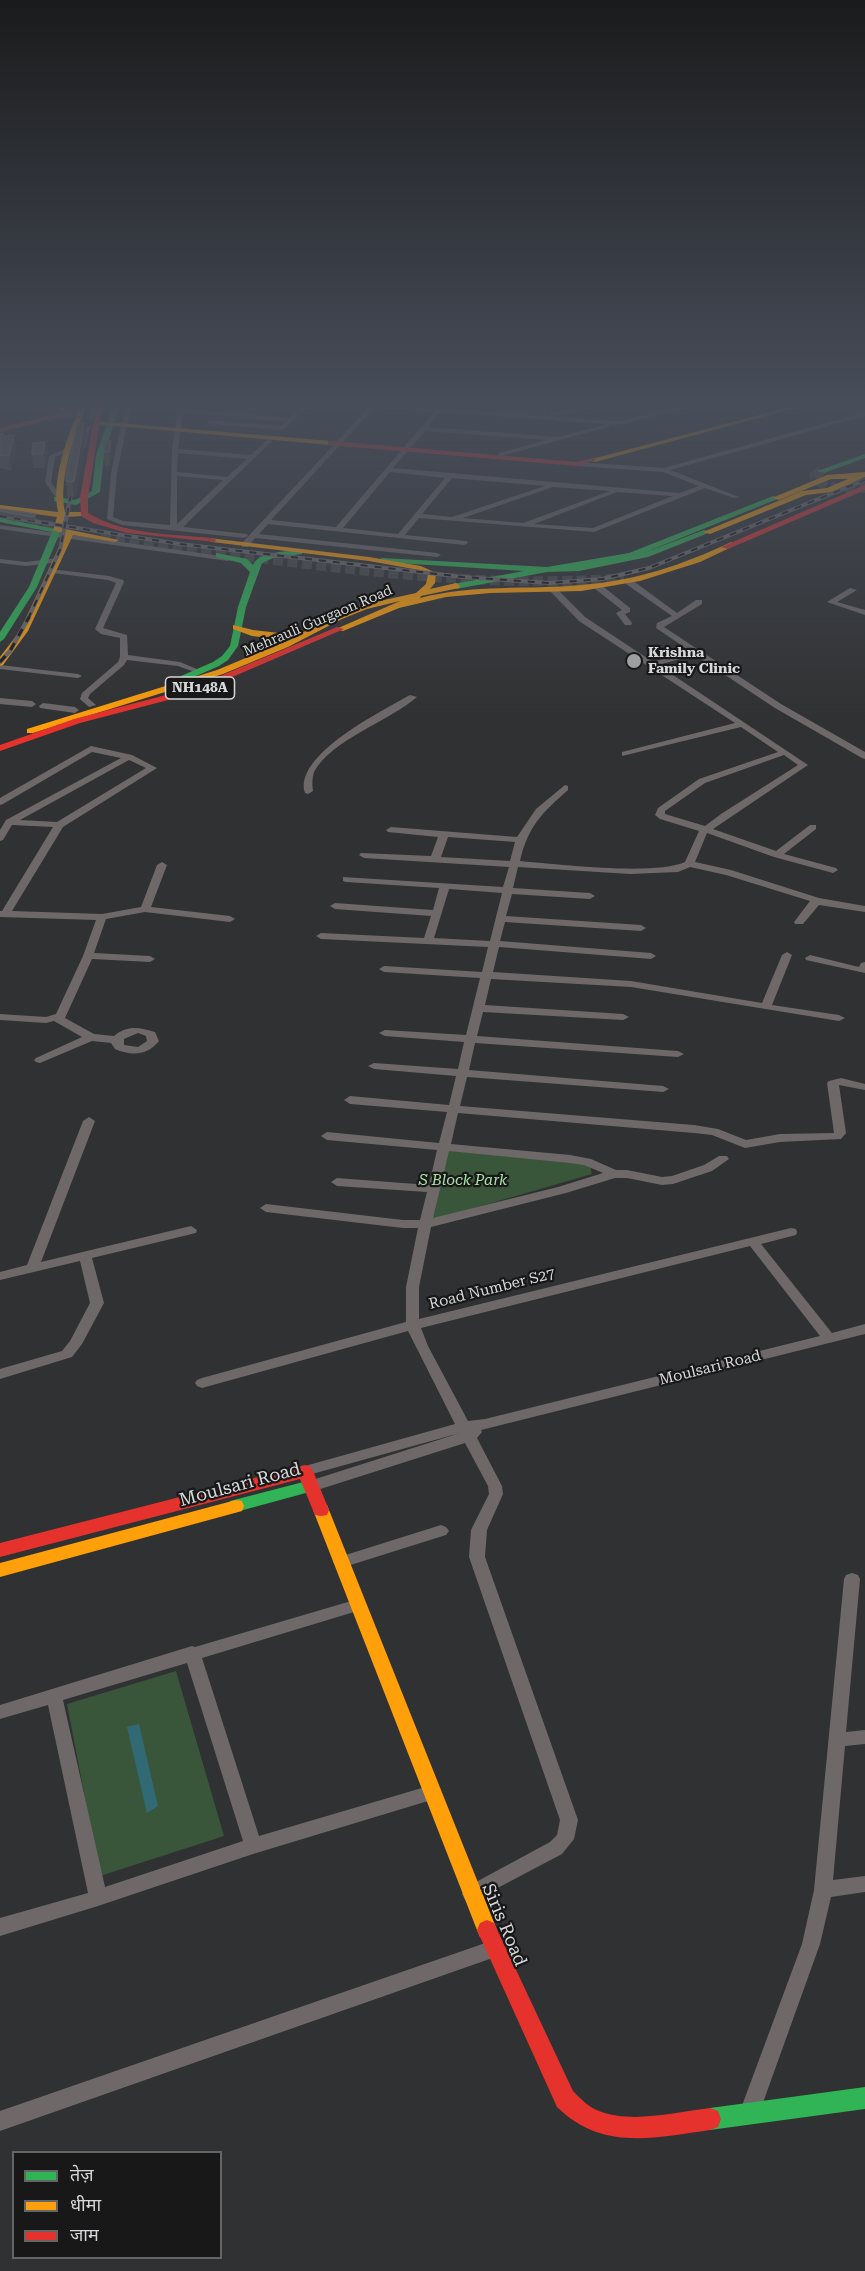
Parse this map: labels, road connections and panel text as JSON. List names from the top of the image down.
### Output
{
  "streets": {
    "main road": [
      "Mehrauli Gurgaon Road",
      "NH148A",
      "Moulsari Road",
      "Siris Road"
    ],
    "street": ["Road Number S27"]
  },
  "crossings": [
    ["Moulsari Road", "Siris Road"]
  ],
  "parks": ["S Block Park"],
  "places": ["Krishna Family Clinic"],
  "legend": ["तेज़", "धीमा", "जाम"]
}
